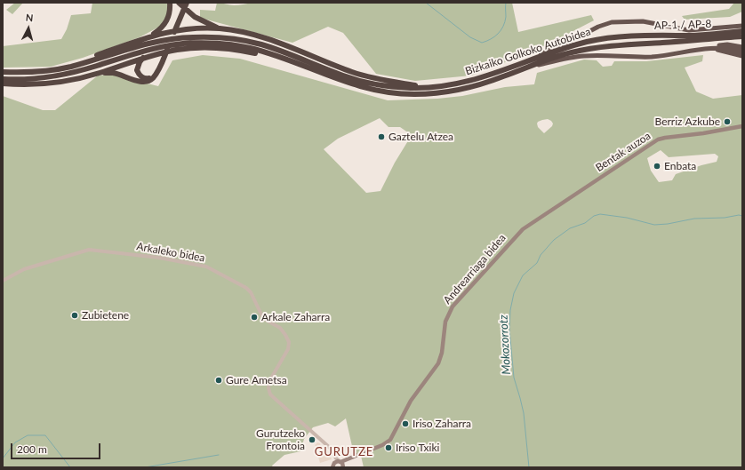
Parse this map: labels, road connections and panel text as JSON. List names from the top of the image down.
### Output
{
  "streets": {
    "highway": ["AP-1 / AP-8", "Bizkaiko Golkoko Autobidea"],
    "main road": ["Bentak auzoa", "Andrearriaga bidea"],
    "street": ["Arkaleko bidea"]
  },
  "crossings": [
    ["AP-1 / AP-8", "Bizkaiko Golkoko Autobidea"],
    ["Bentak auzoa", "Andrearriaga bidea"]
  ],
  "districts": ["GURUTZE"],
  "water": ["Mokozorrotz"],
  "places": [
    "Berriz Azkube",
    "Gaztelu Atzea",
    "Enbata",
    "Zubietene",
    "Arkale Zaharra",
    "Gure Ametsa",
    "Iriso Zaharra",
    "Gurutzeko Frontoia",
    "Iriso Txiki"
  ],
  "scale_bar": "200 m",
  "north": "top"
}
